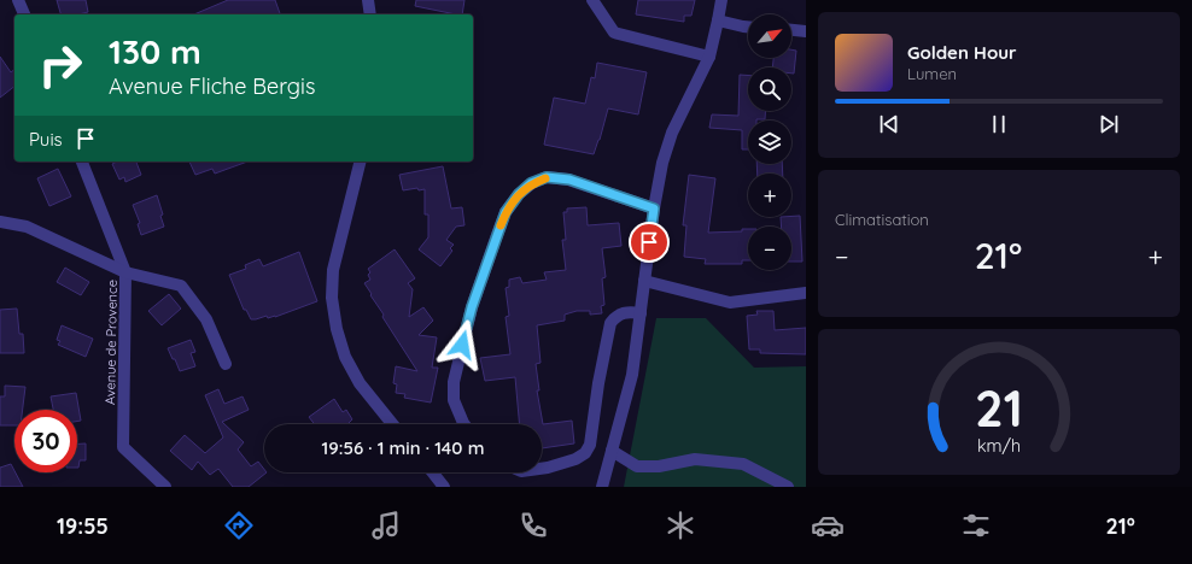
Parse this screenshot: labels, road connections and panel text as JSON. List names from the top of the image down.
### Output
{
  "streets": {
    "street": ["Avenue de Provence"]
  },
  "north": "top right",
  "page": {
    "map_buttons": ["+", "−"],
    "turn": ["130 m", "Avenue Fliche Bergis"],
    "song": ["Golden Hour", "Lumen"],
    "then": "Puis",
    "tile": "Climatisation",
    "heat": ["−", "21°", "+"],
    "limit": "30",
    "trip": "19:56 · 1 min · 140 m",
    "tabs": ["19:55", "21°"],
    "gauge": ["21", "km/h"]
  }
}
